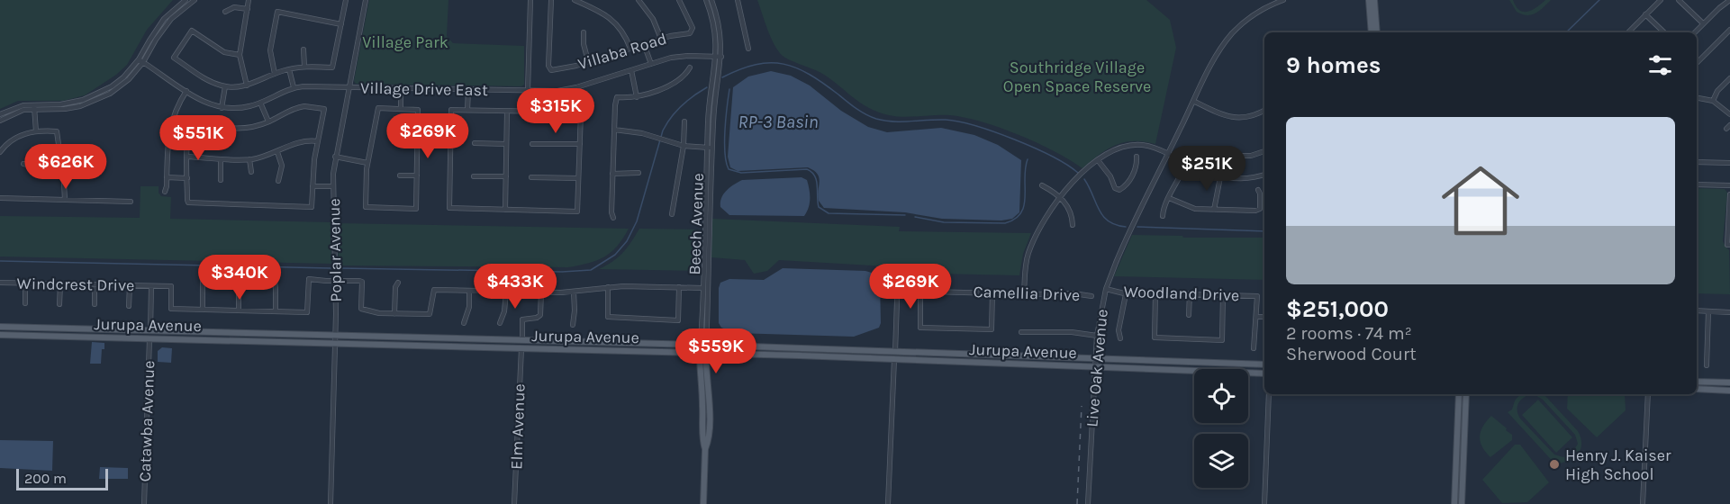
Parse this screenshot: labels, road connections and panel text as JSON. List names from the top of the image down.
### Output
{
  "streets": {
    "main road": ["Beech Avenue", "Jurupa Avenue"],
    "street": [
      "Villaba Road",
      "Village Drive East",
      "Poplar Avenue",
      "Windcrest Drive",
      "Camellia Drive",
      "Woodland Drive",
      "Live Oak Avenue",
      "Catawba Avenue",
      "Elm Avenue"
    ]
  },
  "crossings": [
    ["Village Drive East", "Beech Avenue"],
    ["Village Drive East", "Poplar Avenue"],
    ["Beech Avenue", "Jurupa Avenue"],
    ["Poplar Avenue", "Jurupa Avenue"],
    ["Woodland Drive", "Live Oak Avenue"],
    ["Jurupa Avenue", "Live Oak Avenue"],
    ["Jurupa Avenue", "Catawba Avenue"],
    ["Jurupa Avenue", "Elm Avenue"]
  ],
  "water": ["RP-3 Basin"],
  "parks": ["Village Park", "Southridge Village Open Space Reserve"],
  "places": ["Henry J. Kaiser High School"],
  "scale_bar": "200 m",
  "page": {
    "heading": "9 homes",
    "price": [
      "$315K",
      "$269K",
      "$551K",
      "$626K",
      "$251K",
      "$340K",
      "$433K",
      "$269K",
      "$559K"
    ],
    "list": [
      {
        "name": "$251,000",
        "note": "2 rooms · 74 m² · Sherwood Court"
      }
    ],
    "scale": "200 m"
  }
}
